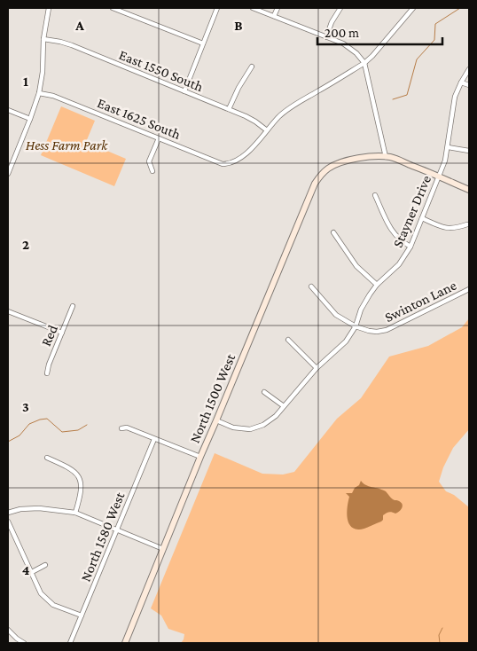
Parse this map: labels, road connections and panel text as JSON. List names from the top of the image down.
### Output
{
  "streets": {
    "street": [
      "East 1550 South",
      "East 1625 South",
      "Stayner Drive",
      "Swinton Lane",
      "Red",
      "North 1500 West",
      "North 1580 West"
    ]
  },
  "crossings": [
    ["East 1550 South", "East 1625 South"],
    ["Stayner Drive", "Swinton Lane"],
    ["Stayner Drive", "North 1500 West"]
  ],
  "parks": ["Hess Farm Park"],
  "scale_bar": "200 m",
  "grid": {
    "columns": ["A", "B"],
    "rows": [
      "1",
      "2",
      "3",
      "4"
    ]
  }
}
